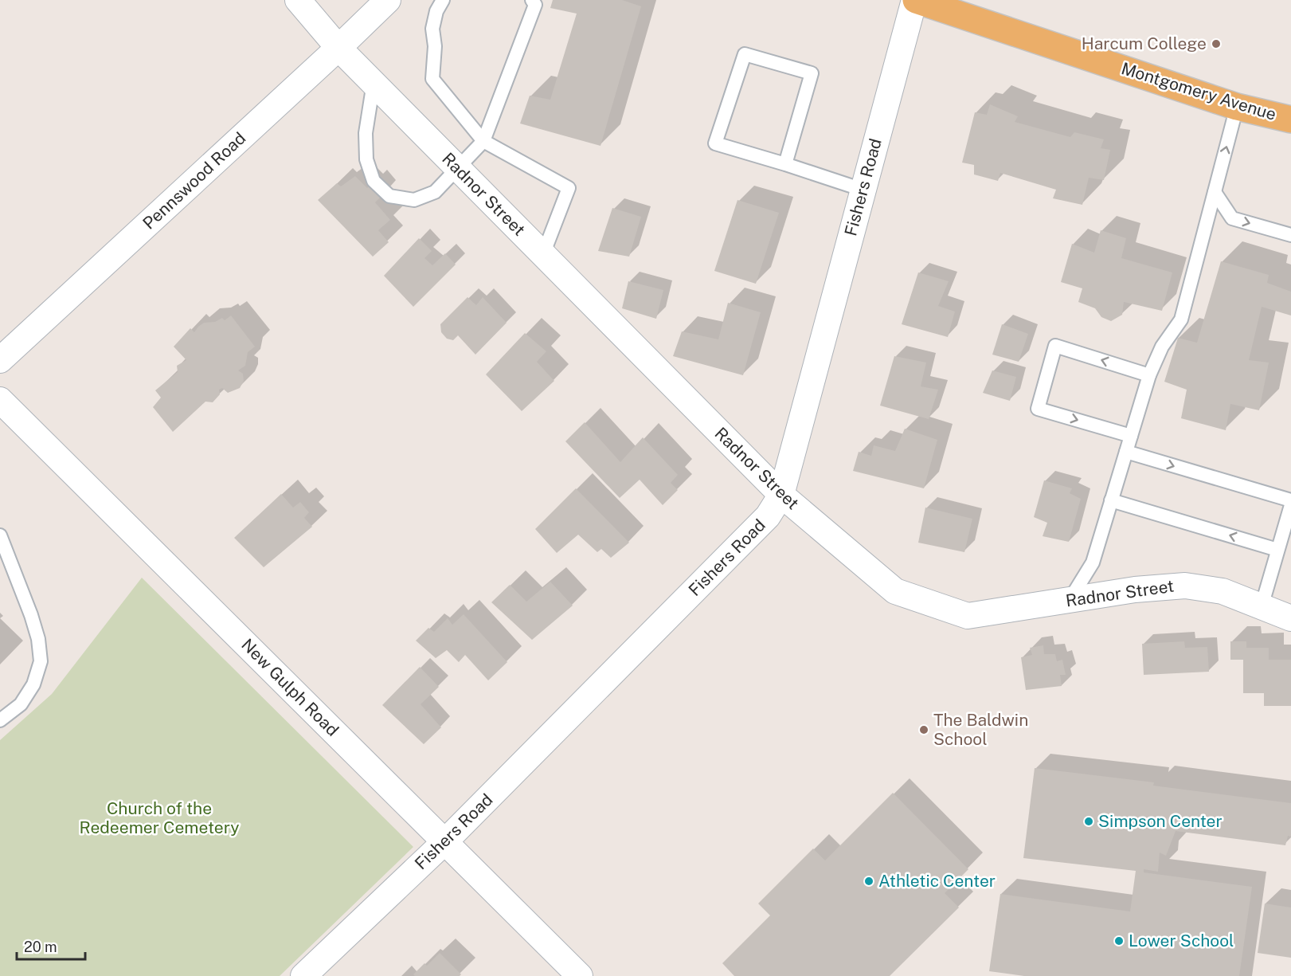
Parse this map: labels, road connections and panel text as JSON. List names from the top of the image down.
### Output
{
  "streets": {
    "main road": ["Montgomery Avenue"],
    "street": [
      "Pennswood Road",
      "Fishers Road",
      "Radnor Street",
      "New Gulph Road"
    ]
  },
  "crossings": [
    ["Montgomery Avenue", "Fishers Road"],
    ["Pennswood Road", "Radnor Street"],
    ["Fishers Road", "Radnor Street"],
    ["Fishers Road", "New Gulph Road"]
  ],
  "parks": ["Church of the Redeemer Cemetery"],
  "places": [
    "Harcum College",
    "The Baldwin School",
    "Simpson Center",
    "Athletic Center",
    "Lower School"
  ],
  "scale_bar": "20 m"
}
